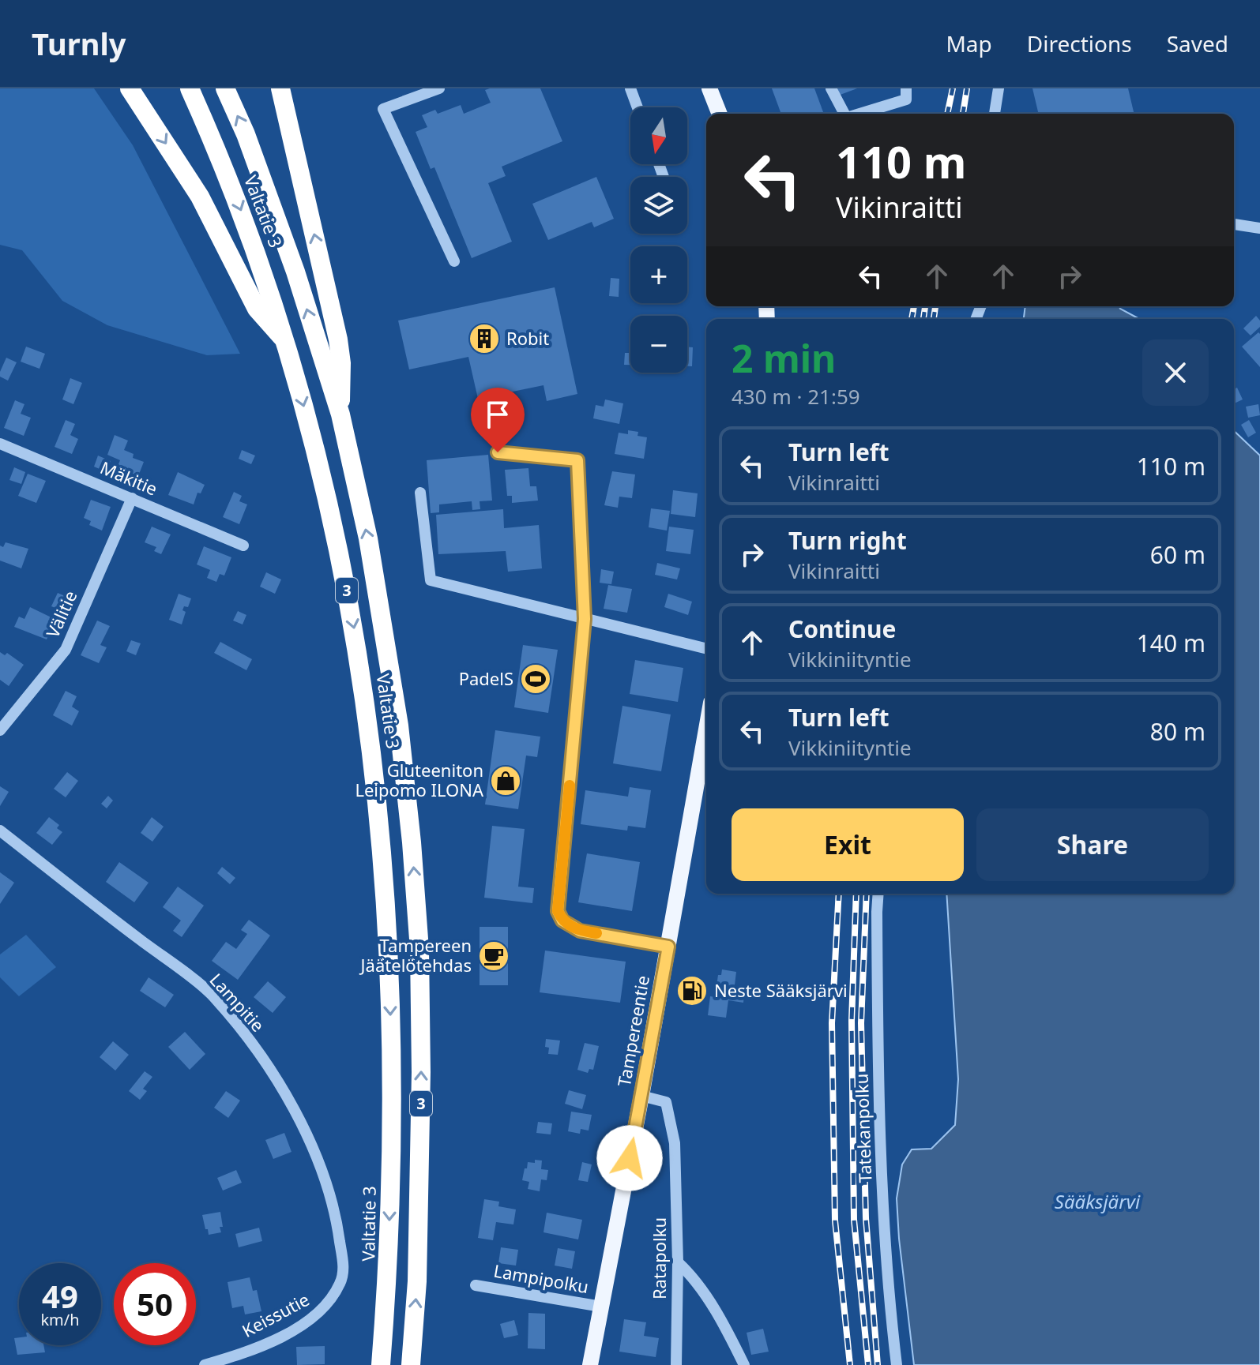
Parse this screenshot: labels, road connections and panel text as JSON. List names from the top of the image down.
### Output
{
  "streets": {
    "highway": ["Valtatie 3", "3"],
    "main road": ["Tampereentie"],
    "street": [
      "Mäkitie",
      "Välitie",
      "Lampitie",
      "Tatekanpolku",
      "Ratapolku",
      "Lampipolku",
      "Keissutie"
    ]
  },
  "crossings": [
    ["Mäkitie", "Välitie"],
    ["Lampitie", "Keissutie"],
    ["Tampereentie", "Ratapolku"],
    ["Tampereentie", "Lampipolku"]
  ],
  "water": ["Sääksjärvi"],
  "places": {
    "building": ["Robit"],
    "sports": ["PadelS"],
    "shop": ["Gluteeniton Leipomo ILONA"],
    "cafe": ["Tampereen Jäätelötehdas"],
    "fuel station": ["Neste Sääksjärvi"]
  },
  "north": "bottom",
  "page": {
    "header": "Turnly",
    "nav": ["Map", "Directions", "Saved"],
    "map_buttons": ["+", "−"],
    "turn": ["110 m", "Vikinraitti"],
    "heading": ["2 min", "430 m · 21:59"],
    "list": [
      {
        "name": "Turn left",
        "note": "Vikinraitti",
        "value": "110 m"
      },
      {
        "name": "Turn right",
        "note": "Vikinraitti",
        "value": "60 m"
      },
      {
        "name": "Continue",
        "note": "Vikkiniityntie",
        "value": "140 m"
      },
      {
        "name": "Turn left",
        "note": "Vikkiniityntie",
        "value": "80 m"
      }
    ],
    "buttons": ["Exit", "Share"],
    "speed": "49 km/h",
    "limit": "50"
  }
}
